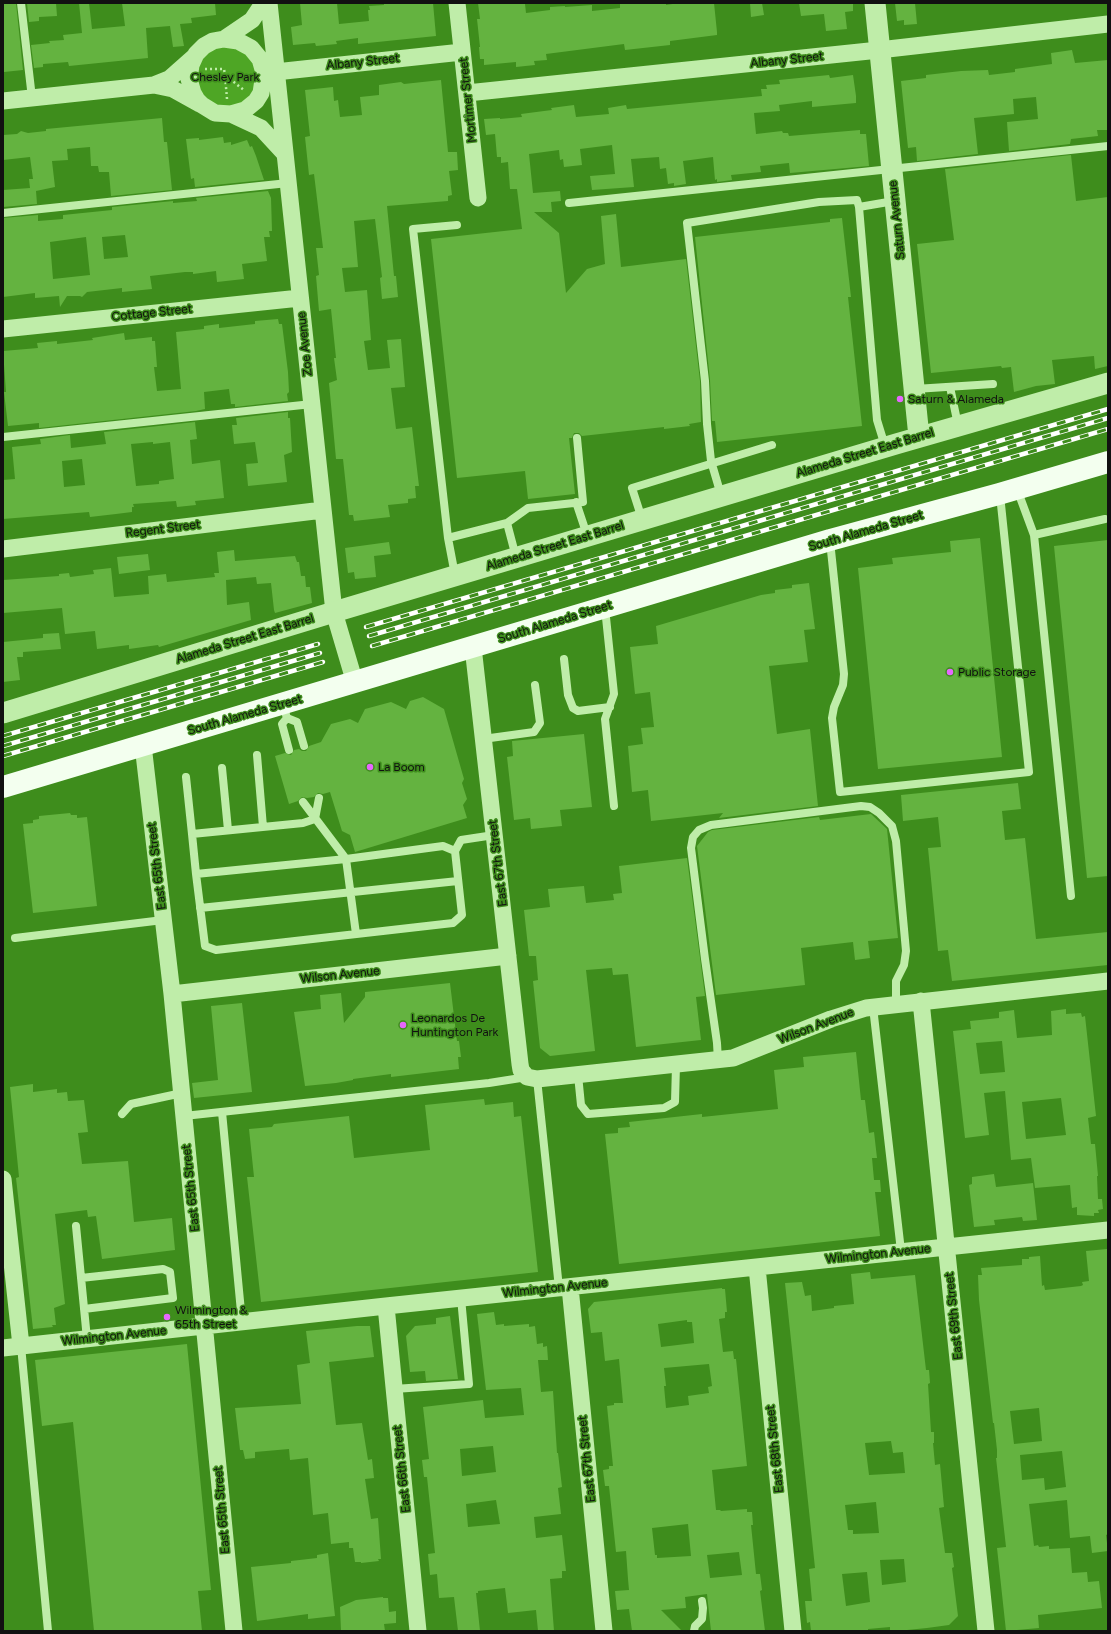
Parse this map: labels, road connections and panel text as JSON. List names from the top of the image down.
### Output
{
  "streets": {
    "main road": ["South Alameda Street"],
    "street": [
      "Albany Street",
      "Mortimer Street",
      "Saturn Avenue",
      "Cottage Street",
      "Zoe Avenue",
      "Alameda Street East Barrel",
      "Regent Street",
      "East 67th Street",
      "East 65th Street",
      "Wilson Avenue",
      "Wilmington Avenue",
      "East 69th Street",
      "East 68th Street",
      "East 66th Street"
    ]
  },
  "crossings": [
    ["Albany Street", "Mortimer Street"],
    ["Albany Street", "Saturn Avenue"],
    ["Albany Street", "Zoe Avenue"],
    ["Saturn Avenue", "Alameda Street East Barrel"],
    ["Cottage Street", "Zoe Avenue"],
    ["Zoe Avenue", "Alameda Street East Barrel"],
    ["Zoe Avenue", "Regent Street"],
    ["Zoe Avenue", "South Alameda Street"],
    ["South Alameda Street", "East 67th Street"],
    ["South Alameda Street", "East 65th Street"],
    ["East 67th Street", "Wilson Avenue"],
    ["East 67th Street", "Wilmington Avenue"],
    ["East 65th Street", "Wilson Avenue"],
    ["East 65th Street", "Wilmington Avenue"],
    ["Wilson Avenue", "East 69th Street"],
    ["Wilmington Avenue", "East 69th Street"],
    ["Wilmington Avenue", "East 68th Street"],
    ["Wilmington Avenue", "East 66th Street"]
  ],
  "parks": ["Chesley Park"],
  "places": [
    "Saturn & Alameda",
    "Public Storage",
    "La Boom",
    "Leonardos De Huntington Park",
    "Wilmington & 65th Street"
  ]
}
